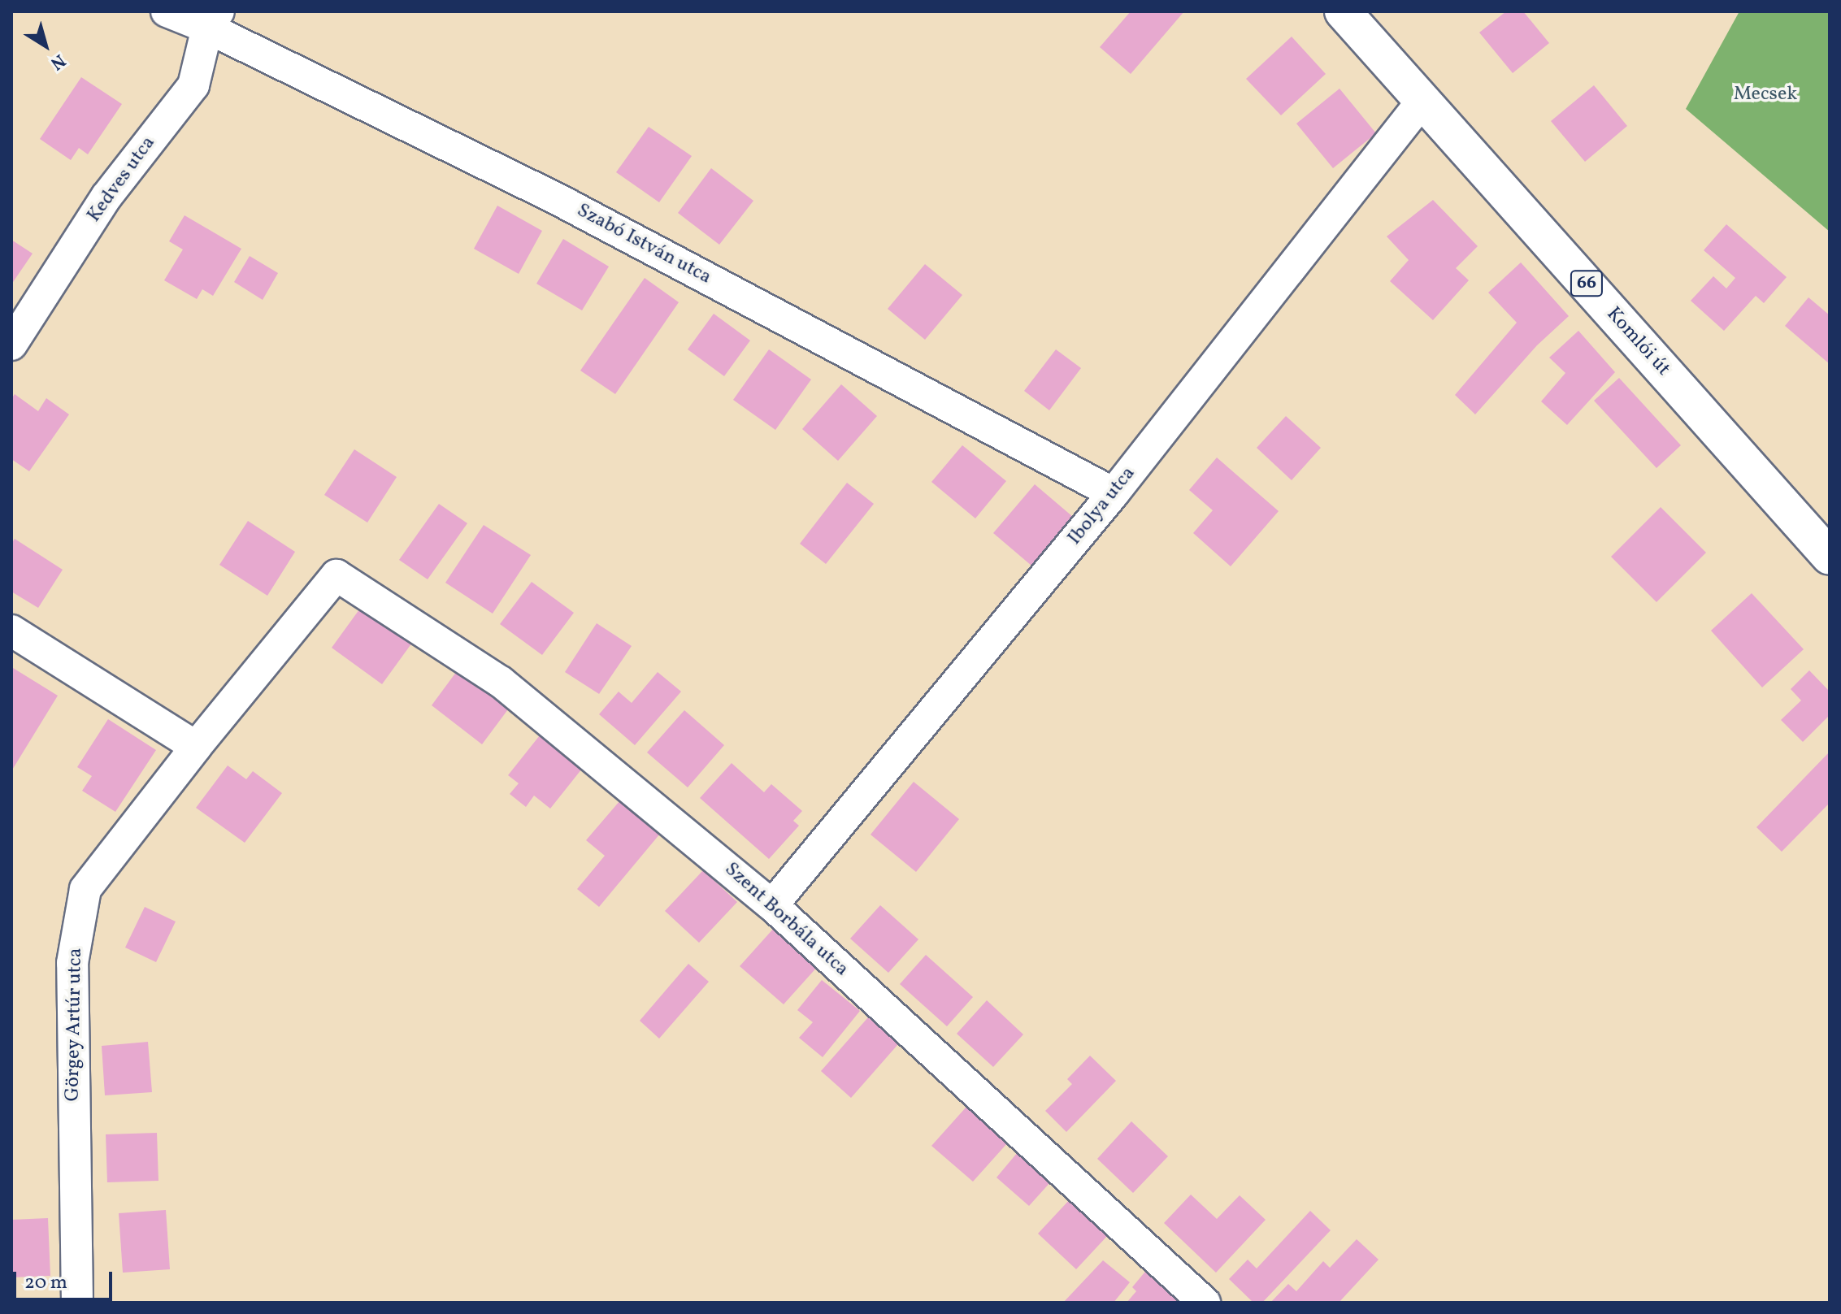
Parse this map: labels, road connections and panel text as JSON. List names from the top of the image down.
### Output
{
  "streets": {
    "main road": ["66", "Komlói út"],
    "street": [
      "Kedves utca",
      "Szabó István utca",
      "Ibolya utca",
      "Szent Borbála utca",
      "Görgey Artúr utca"
    ]
  },
  "crossings": [
    ["Kedves utca", "Szabó István utca"],
    ["Szabó István utca", "Ibolya utca"],
    ["Komlói út", "Ibolya utca"],
    ["Ibolya utca", "Szent Borbála utca"],
    ["Szent Borbála utca", "Görgey Artúr utca"]
  ],
  "parks": ["Mecsek"],
  "scale_bar": "20 m",
  "north": "bottom right"
}
